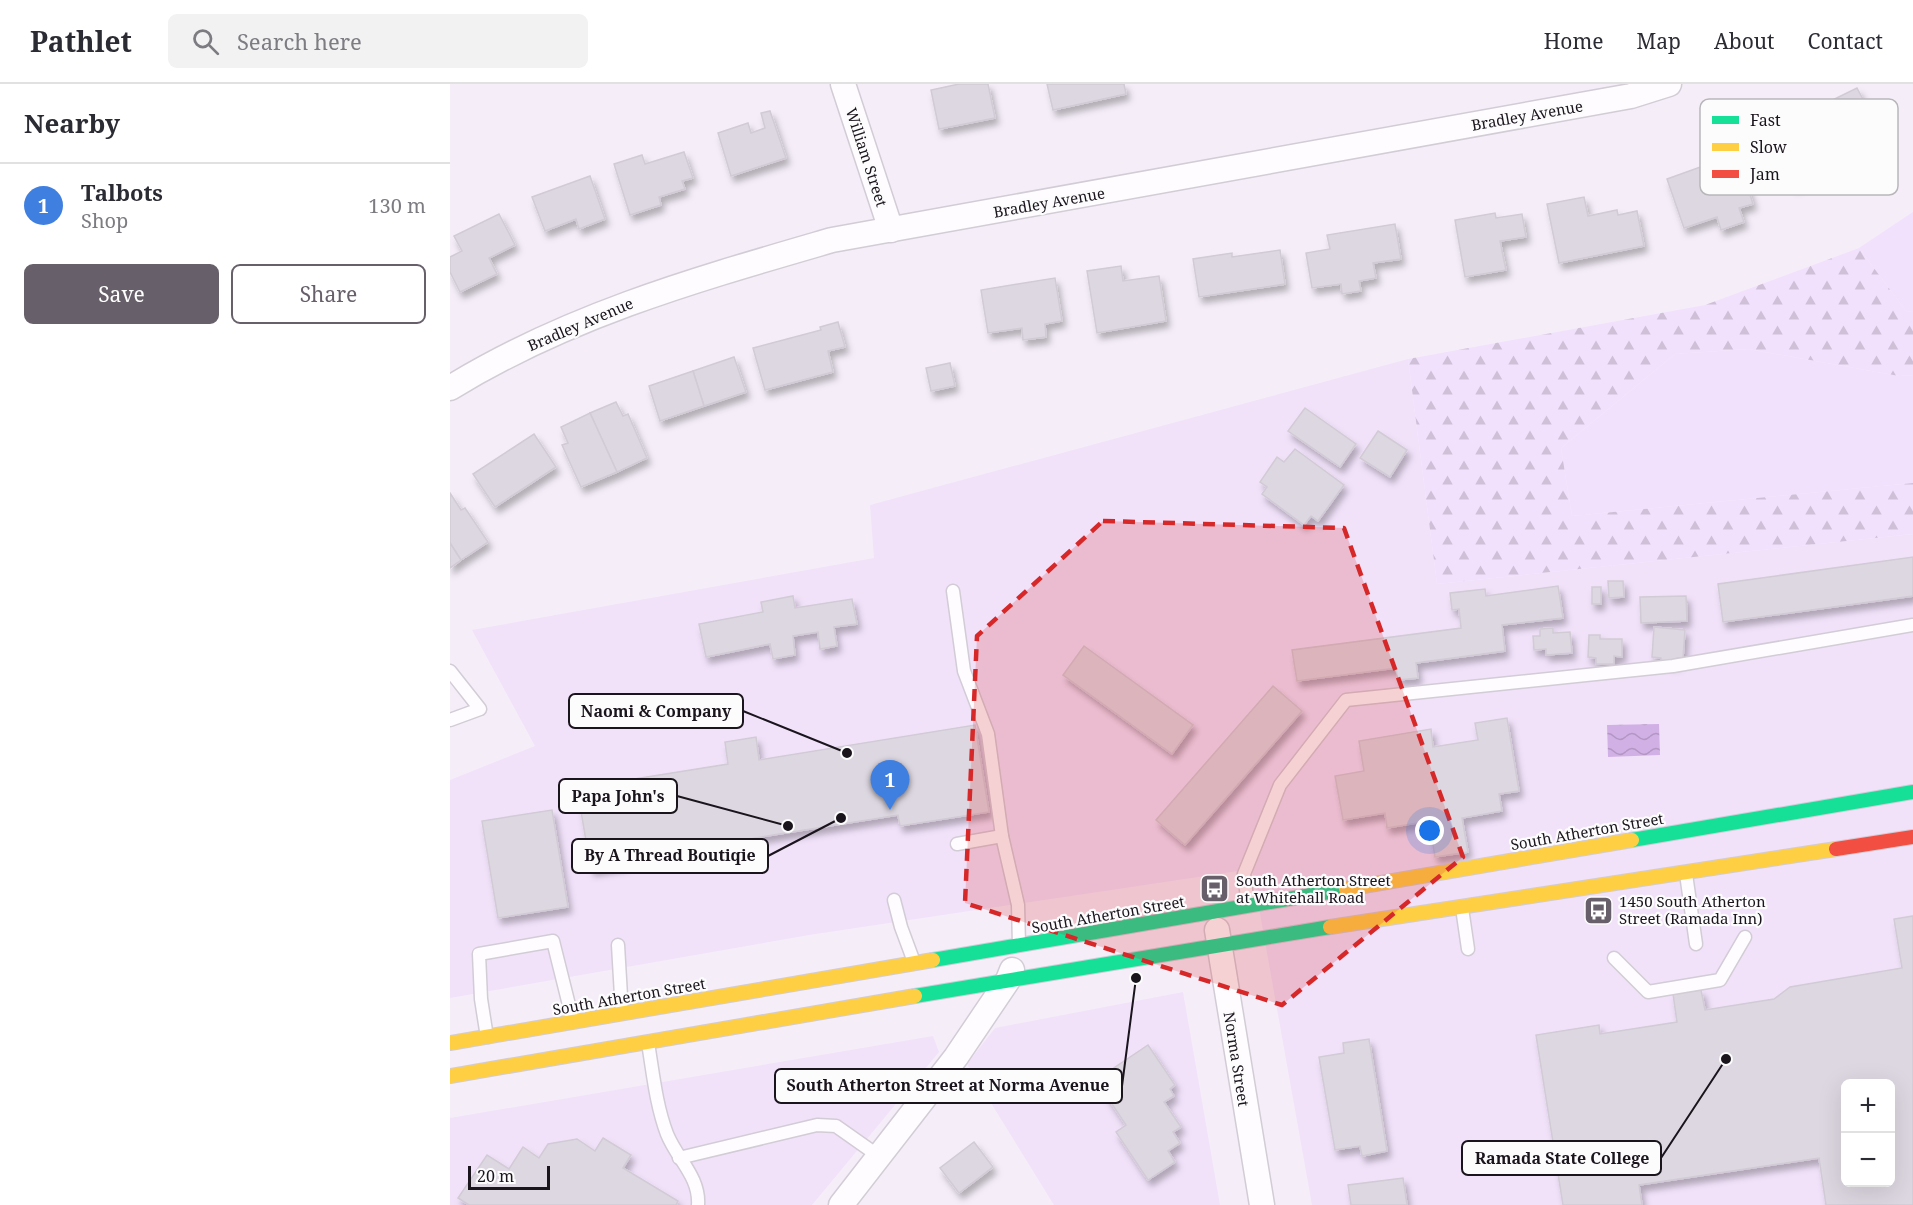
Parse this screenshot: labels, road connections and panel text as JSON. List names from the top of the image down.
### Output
{
  "streets": {
    "main road": ["South Atherton Street"],
    "street": ["Bradley Avenue", "William Street", "Norma Street"]
  },
  "crossings": [
    ["Bradley Avenue", "William Street"],
    ["South Atherton Street", "Norma Street"]
  ],
  "places": {
    "other": [
      "Naomi & Company",
      "By A Thread Boutiqie",
      "Papa John's",
      "South Atherton Street at Norma Avenue",
      "Ramada State College"
    ],
    "bus stop": ["South Atherton Street at Whitehall Road", "1450 South Atherton Street (Ramada Inn)"]
  },
  "legend": ["Fast", "Slow", "Jam"],
  "scale_bar": "20 m",
  "page": {
    "header": "Pathlet",
    "search": "Search here",
    "nav": [
      "Home",
      "Map",
      "About",
      "Contact"
    ],
    "heading": "Nearby",
    "list": [
      {
        "mark": "1",
        "name": "Talbots",
        "note": "Shop",
        "value": "130 m"
      }
    ],
    "buttons": ["Save", "Share"],
    "pins": "1",
    "map_buttons": ["+", "−"],
    "scale": "20 m"
  }
}
